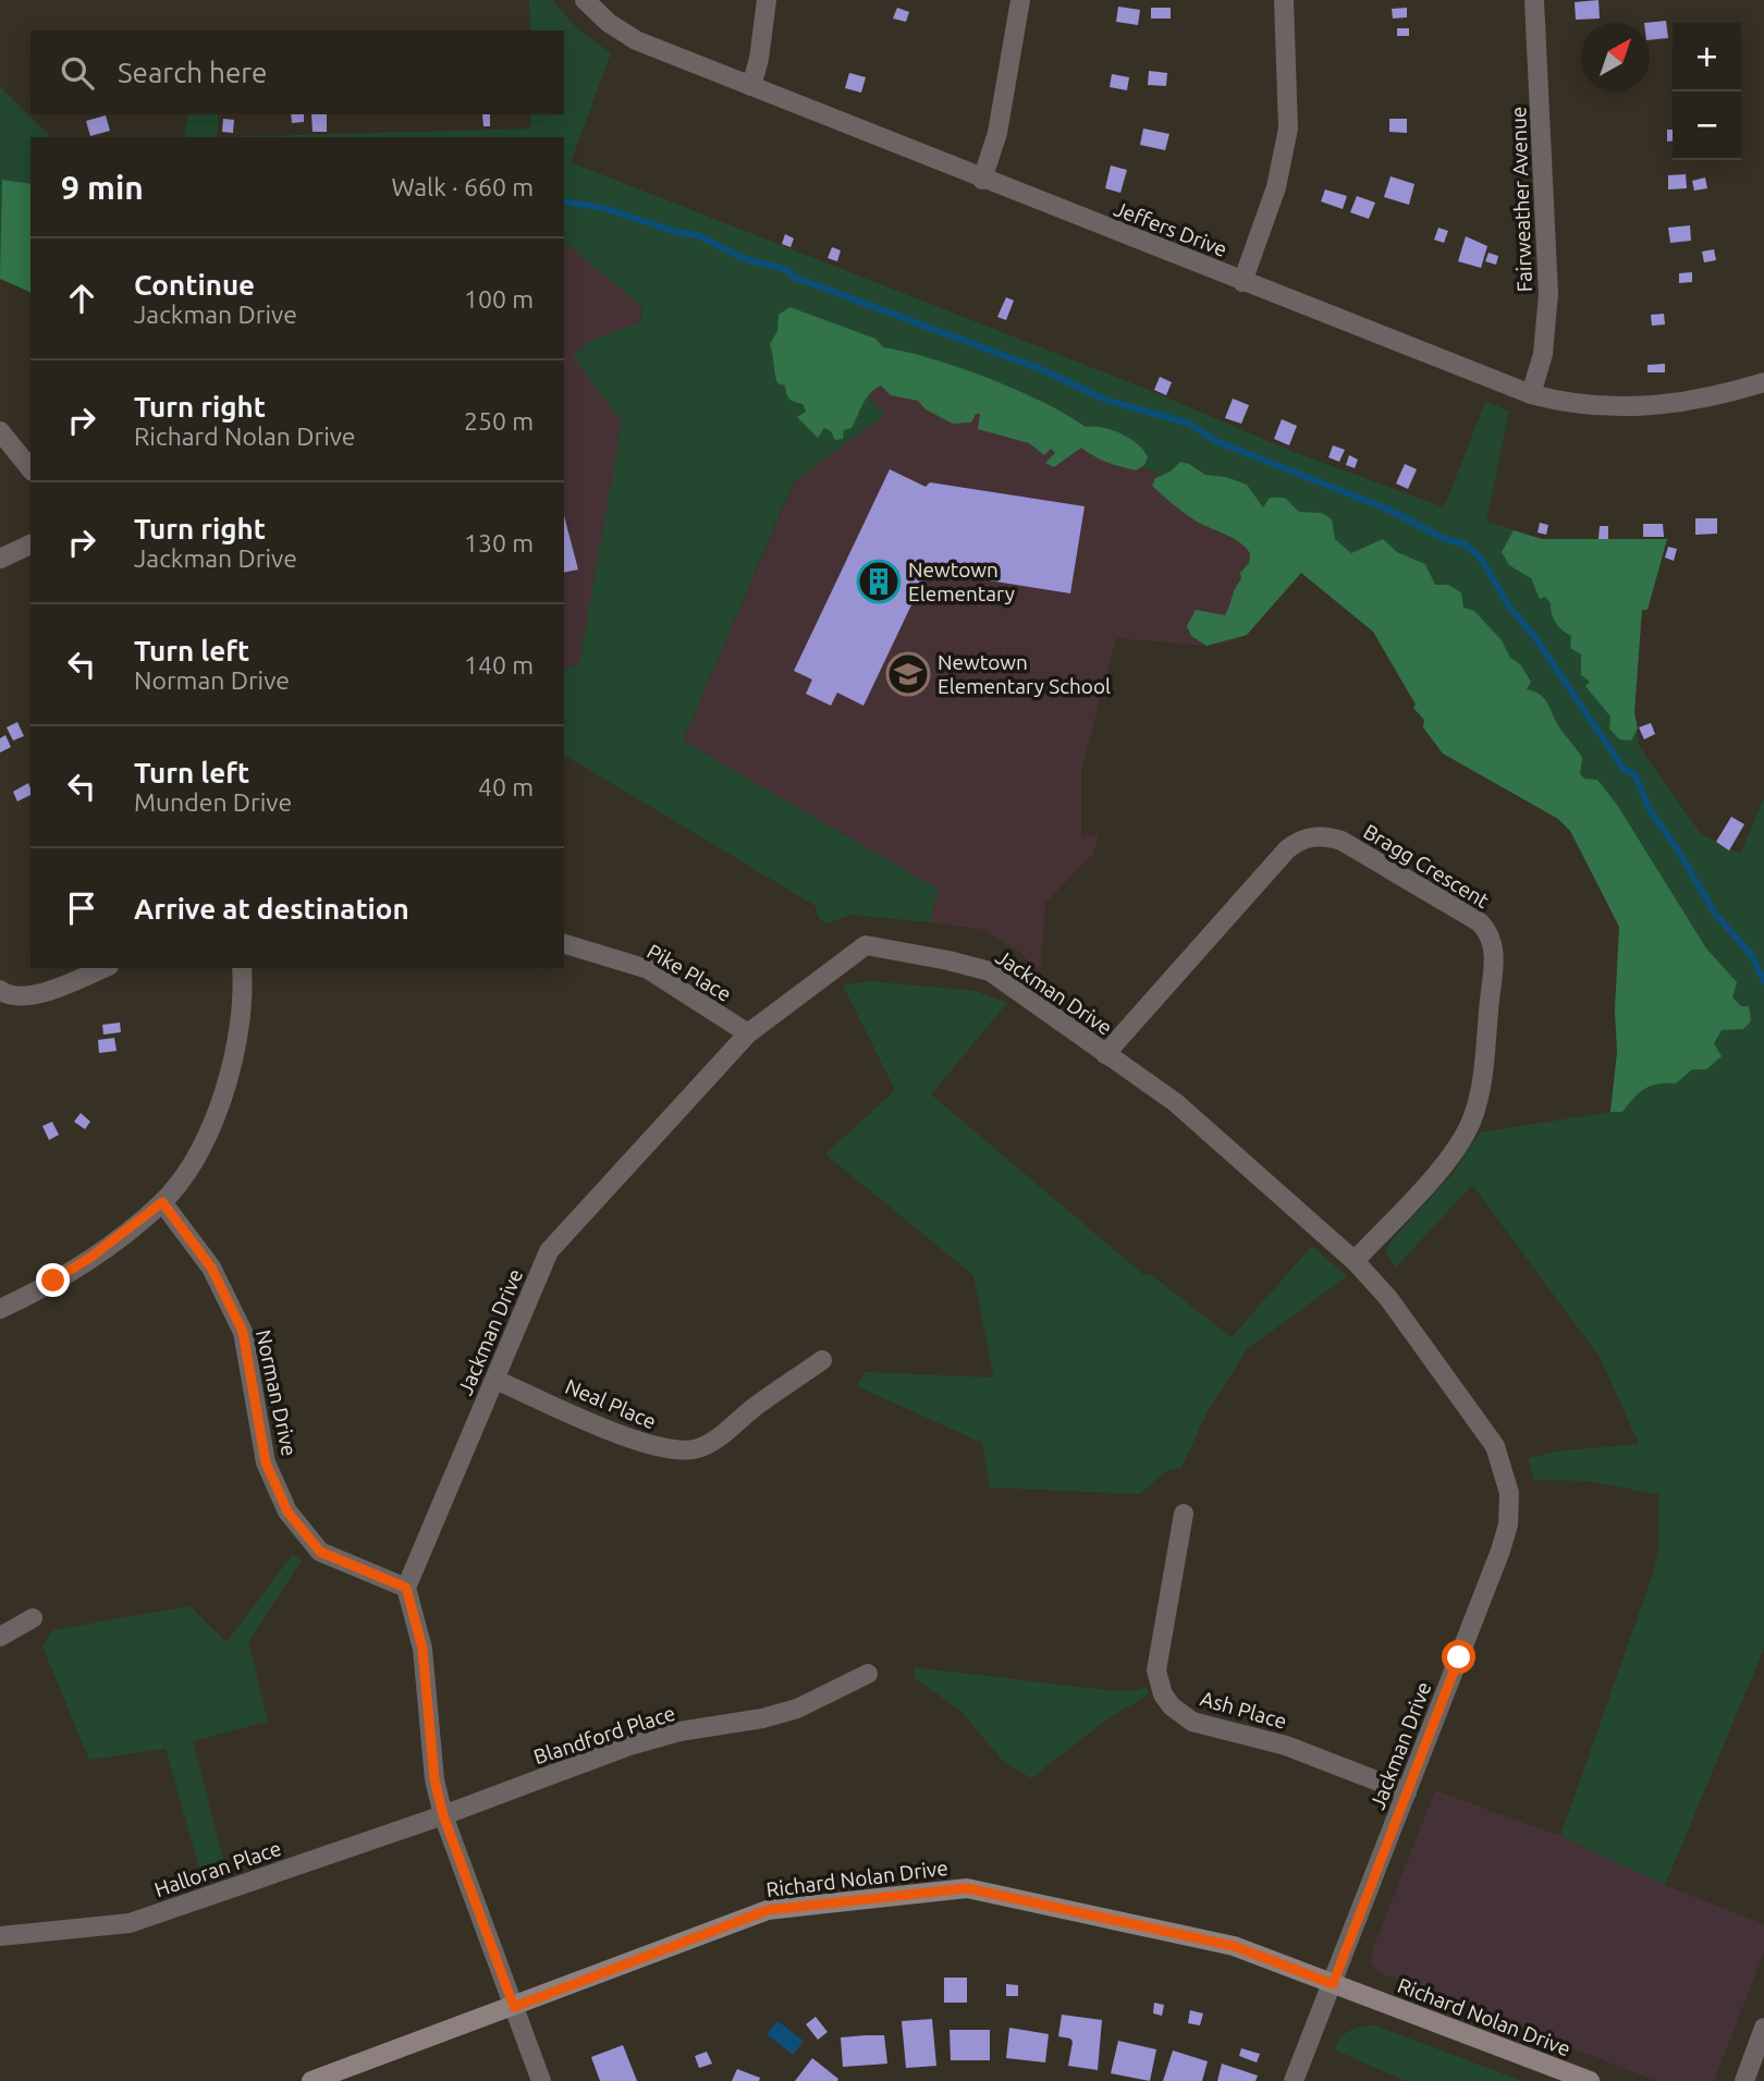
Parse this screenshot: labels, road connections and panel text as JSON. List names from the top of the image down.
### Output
{
  "streets": {
    "main road": ["Richard Nolan Drive"],
    "street": [
      "Fairweather Avenue",
      "Jeffers Drive",
      "Bragg Crescent",
      "Pike Place",
      "Jackman Drive",
      "Norman Drive",
      "Neal Place",
      "Ash Place",
      "Blandford Place",
      "Halloran Place"
    ]
  },
  "crossings": [
    ["Fairweather Avenue", "Jeffers Drive"],
    ["Bragg Crescent", "Jackman Drive"],
    ["Pike Place", "Jackman Drive"],
    ["Jackman Drive", "Norman Drive"],
    ["Jackman Drive", "Neal Place"],
    ["Jackman Drive", "Ash Place"],
    ["Jackman Drive", "Richard Nolan Drive"],
    ["Blandford Place", "Halloran Place"]
  ],
  "places": {
    "building": ["Newtown Elementary"],
    "school or university": ["Newtown Elementary School"]
  },
  "north": "top right",
  "page": {
    "map_buttons": ["+", "−"],
    "search": "Search here",
    "heading": ["9 min", "Walk · 660 m"],
    "list": [
      ["Continue", "Jackman Drive", "100 m"],
      ["Turn right", "Richard Nolan Drive", "250 m"],
      ["Turn right", "Jackman Drive", "130 m"],
      ["Turn left", "Norman Drive", "140 m"],
      ["Turn left", "Munden Drive", "40 m"],
      "Arrive at destination"
    ]
  }
}
